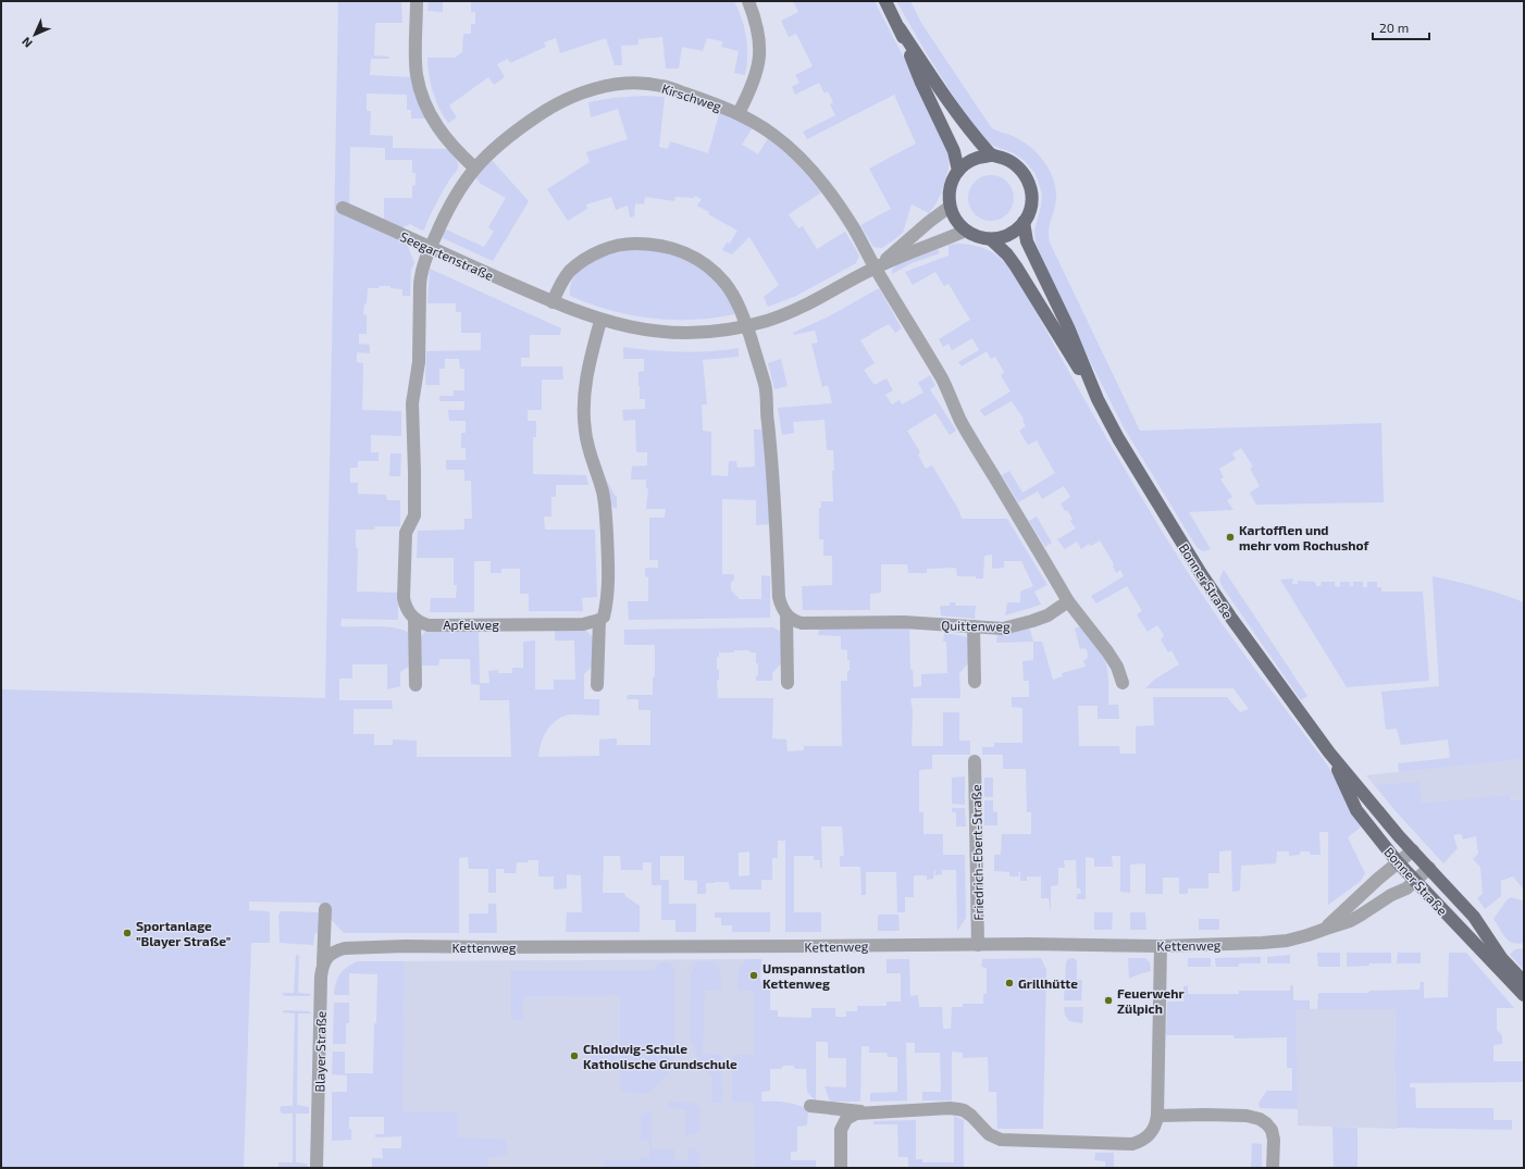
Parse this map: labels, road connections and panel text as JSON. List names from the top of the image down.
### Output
{
  "streets": {
    "main road": ["Bonner Straße"],
    "street": [
      "Kirschweg",
      "Seegartenstraße",
      "Apfelweg",
      "Quittenweg",
      "Friedrich-Ebert-Straße",
      "Kettenweg",
      "Blayer Straße"
    ]
  },
  "crossings": [
    ["Kirschweg", "Seegartenstraße"],
    ["Seegartenstraße", "Bonner Straße"],
    ["Bonner Straße", "Kettenweg"],
    ["Friedrich-Ebert-Straße", "Kettenweg"],
    ["Kettenweg", "Blayer Straße"]
  ],
  "places": [
    "Kartofflen und mehr vom Rochushof",
    "Sportanlage \"Blayer Straße\"",
    "Umspannstation Kettenweg",
    "Grillhütte",
    "Feuerwehr Zülpich",
    "Chlodwig-Schule Katholische Grundschule"
  ],
  "scale_bar": "20 m",
  "north": "bottom left"
}
